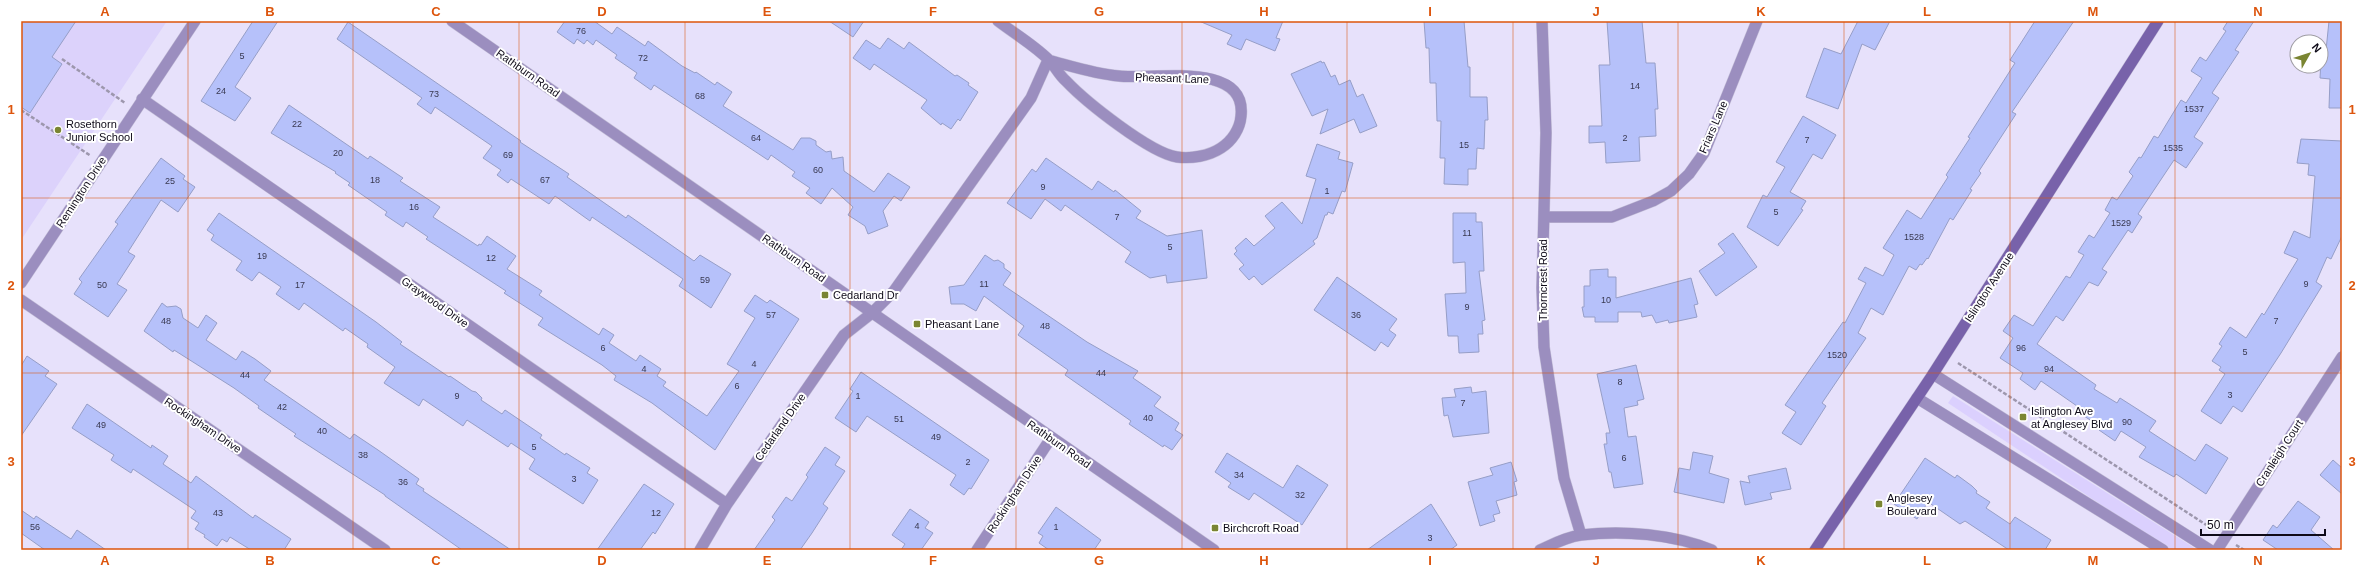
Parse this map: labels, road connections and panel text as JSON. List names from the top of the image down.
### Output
{
  "streets": {
    "main road": ["Islington Avenue"],
    "street": [
      "Rathburn Road",
      "Pheasant Lane",
      "Friars Lane",
      "Remington Drive",
      "Thorncrest Road",
      "Graywood Drive",
      "Rockingham Drive",
      "Cedarland Drive",
      "Cranleigh Court"
    ]
  },
  "crossings": [
    ["Rathburn Road", "Rockingham Drive"],
    ["Rathburn Road", "Cedarland Drive"],
    ["Friars Lane", "Thorncrest Road"],
    ["Remington Drive", "Graywood Drive"],
    ["Graywood Drive", "Cedarland Drive"]
  ],
  "places": {
    "other": ["Rosethorn Junior School"],
    "transit": [
      "Cedarland Dr",
      "Pheasant Lane",
      "Islington Ave at Anglesey Blvd",
      "Anglesey Boulevard",
      "Birchcroft Road"
    ]
  },
  "house_numbers": [
    "76",
    "5",
    "72",
    "14",
    "24",
    "73",
    "68",
    "1537",
    "22",
    "64",
    "2",
    "7",
    "15",
    "1535",
    "20",
    "69",
    "60",
    "18",
    "67",
    "25",
    "9",
    "1",
    "16",
    "5",
    "7",
    "1529",
    "11",
    "1528",
    "5",
    "19",
    "12",
    "59",
    "11",
    "9",
    "50",
    "17",
    "10",
    "9",
    "57",
    "36",
    "48",
    "7",
    "48",
    "6",
    "96",
    "5",
    "1520",
    "4",
    "4",
    "94",
    "44",
    "44",
    "8",
    "6",
    "3",
    "9",
    "1",
    "7",
    "42",
    "40",
    "51",
    "90",
    "49",
    "40",
    "49",
    "5",
    "38",
    "6",
    "2",
    "34",
    "3",
    "36",
    "32",
    "43",
    "12",
    "4",
    "56",
    "1",
    "3"
  ],
  "scale_bar": "50 m",
  "north": "top right",
  "grid": {
    "columns": [
      "A",
      "B",
      "C",
      "D",
      "E",
      "F",
      "G",
      "H",
      "I",
      "J",
      "K",
      "L",
      "M",
      "N"
    ],
    "rows": ["1", "2", "3"]
  }
}
